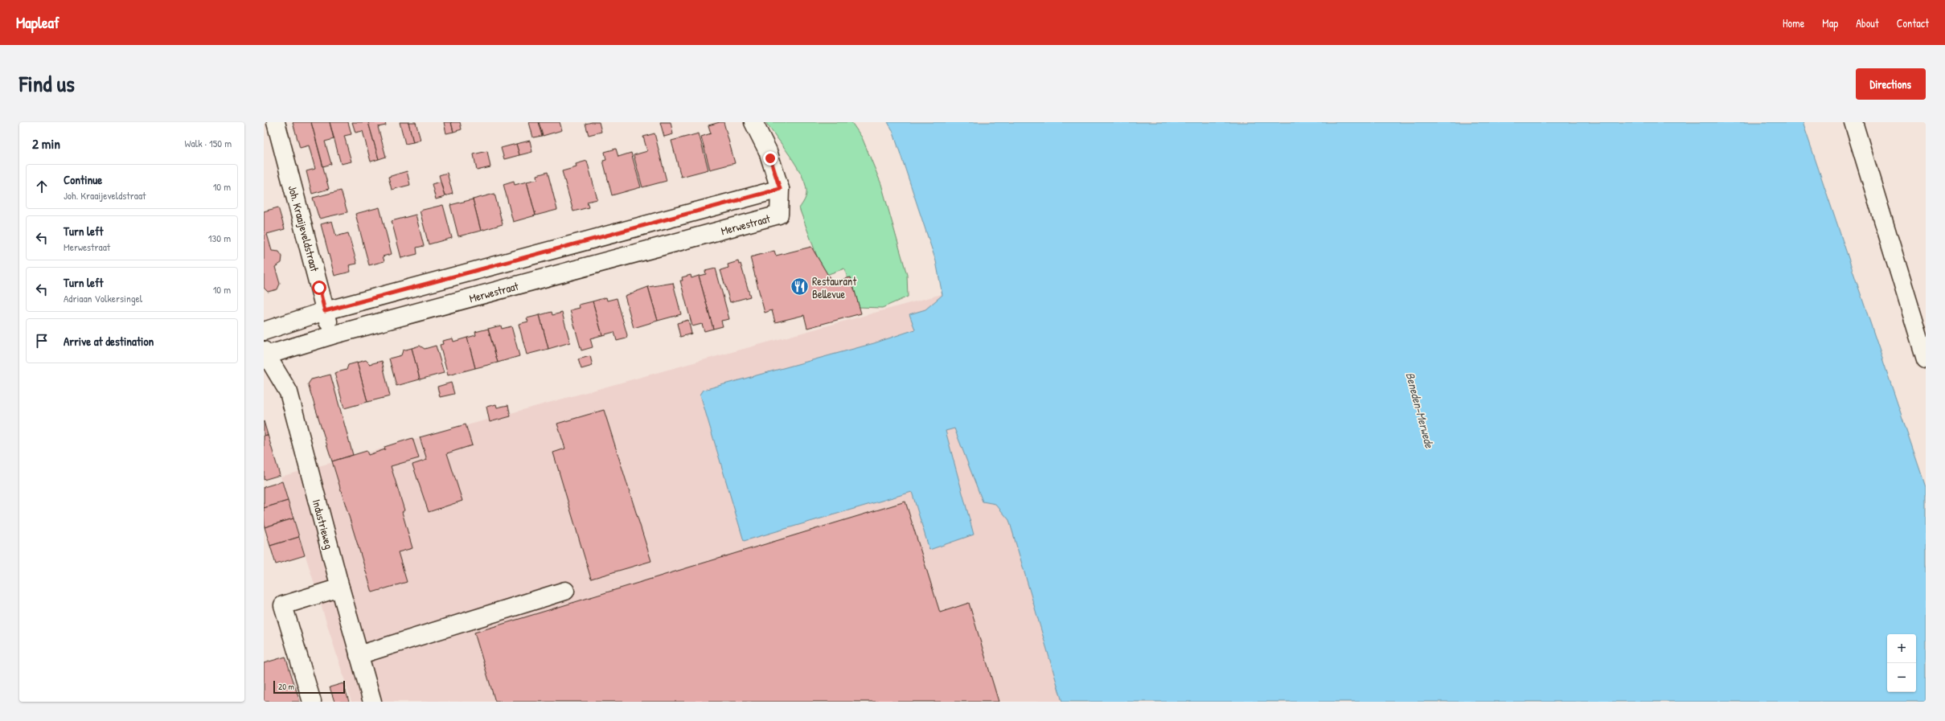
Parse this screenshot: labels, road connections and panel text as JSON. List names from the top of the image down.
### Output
{
  "streets": {
    "street": ["Merwestraat", "Joh. Kraaijeveldstraat", "Industrieweg"]
  },
  "crossings": [
    ["Merwestraat", "Joh. Kraaijeveldstraat"],
    ["Merwestraat", "Industrieweg"]
  ],
  "water": ["Beneden-Merwede"],
  "places": {
    "restaurant": ["Restaurant Bellevue"]
  },
  "scale_bar": "20 m",
  "page": {
    "header": "Mapleaf",
    "nav": [
      "Home",
      "Map",
      "About",
      "Contact"
    ],
    "title": "Find us",
    "buttons": "Directions",
    "heading": ["2 min", "Walk · 150 m"],
    "list": [
      ["Continue", "Joh. Kraaijeveldstraat", "10 m"],
      ["Turn left", "Merwestraat", "130 m"],
      ["Turn left", "Adriaan Volkersingel", "10 m"],
      "Arrive at destination"
    ],
    "map_buttons": ["+", "−"],
    "scale": "20 m"
  }
}
